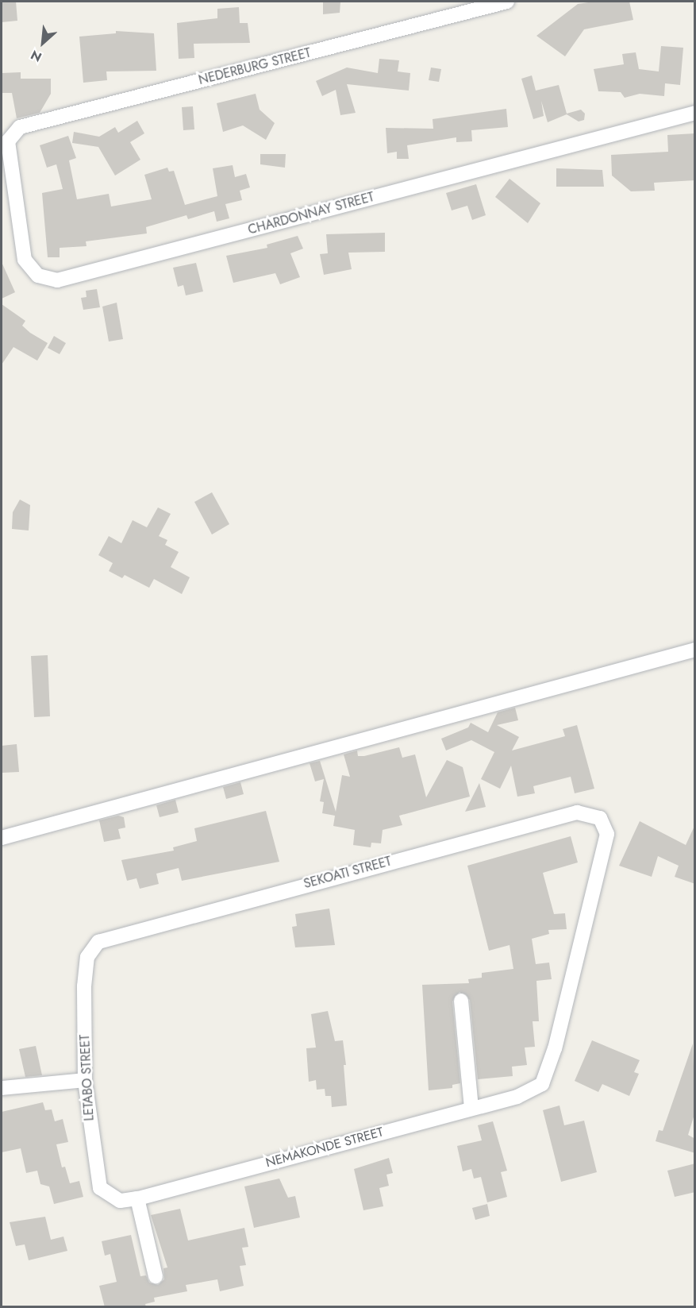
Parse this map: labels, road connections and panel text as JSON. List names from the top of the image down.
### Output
{
  "streets": {
    "street": [
      "NEDERBURG STREET",
      "CHARDONNAY STREET",
      "SEKOATI STREET",
      "LETABO STREET",
      "NEMAKONDE STREET"
    ]
  },
  "crossings": [
    ["NEDERBURG STREET", "CHARDONNAY STREET"],
    ["SEKOATI STREET", "LETABO STREET"],
    ["SEKOATI STREET", "NEMAKONDE STREET"],
    ["LETABO STREET", "NEMAKONDE STREET"]
  ],
  "north": "bottom left"
}
